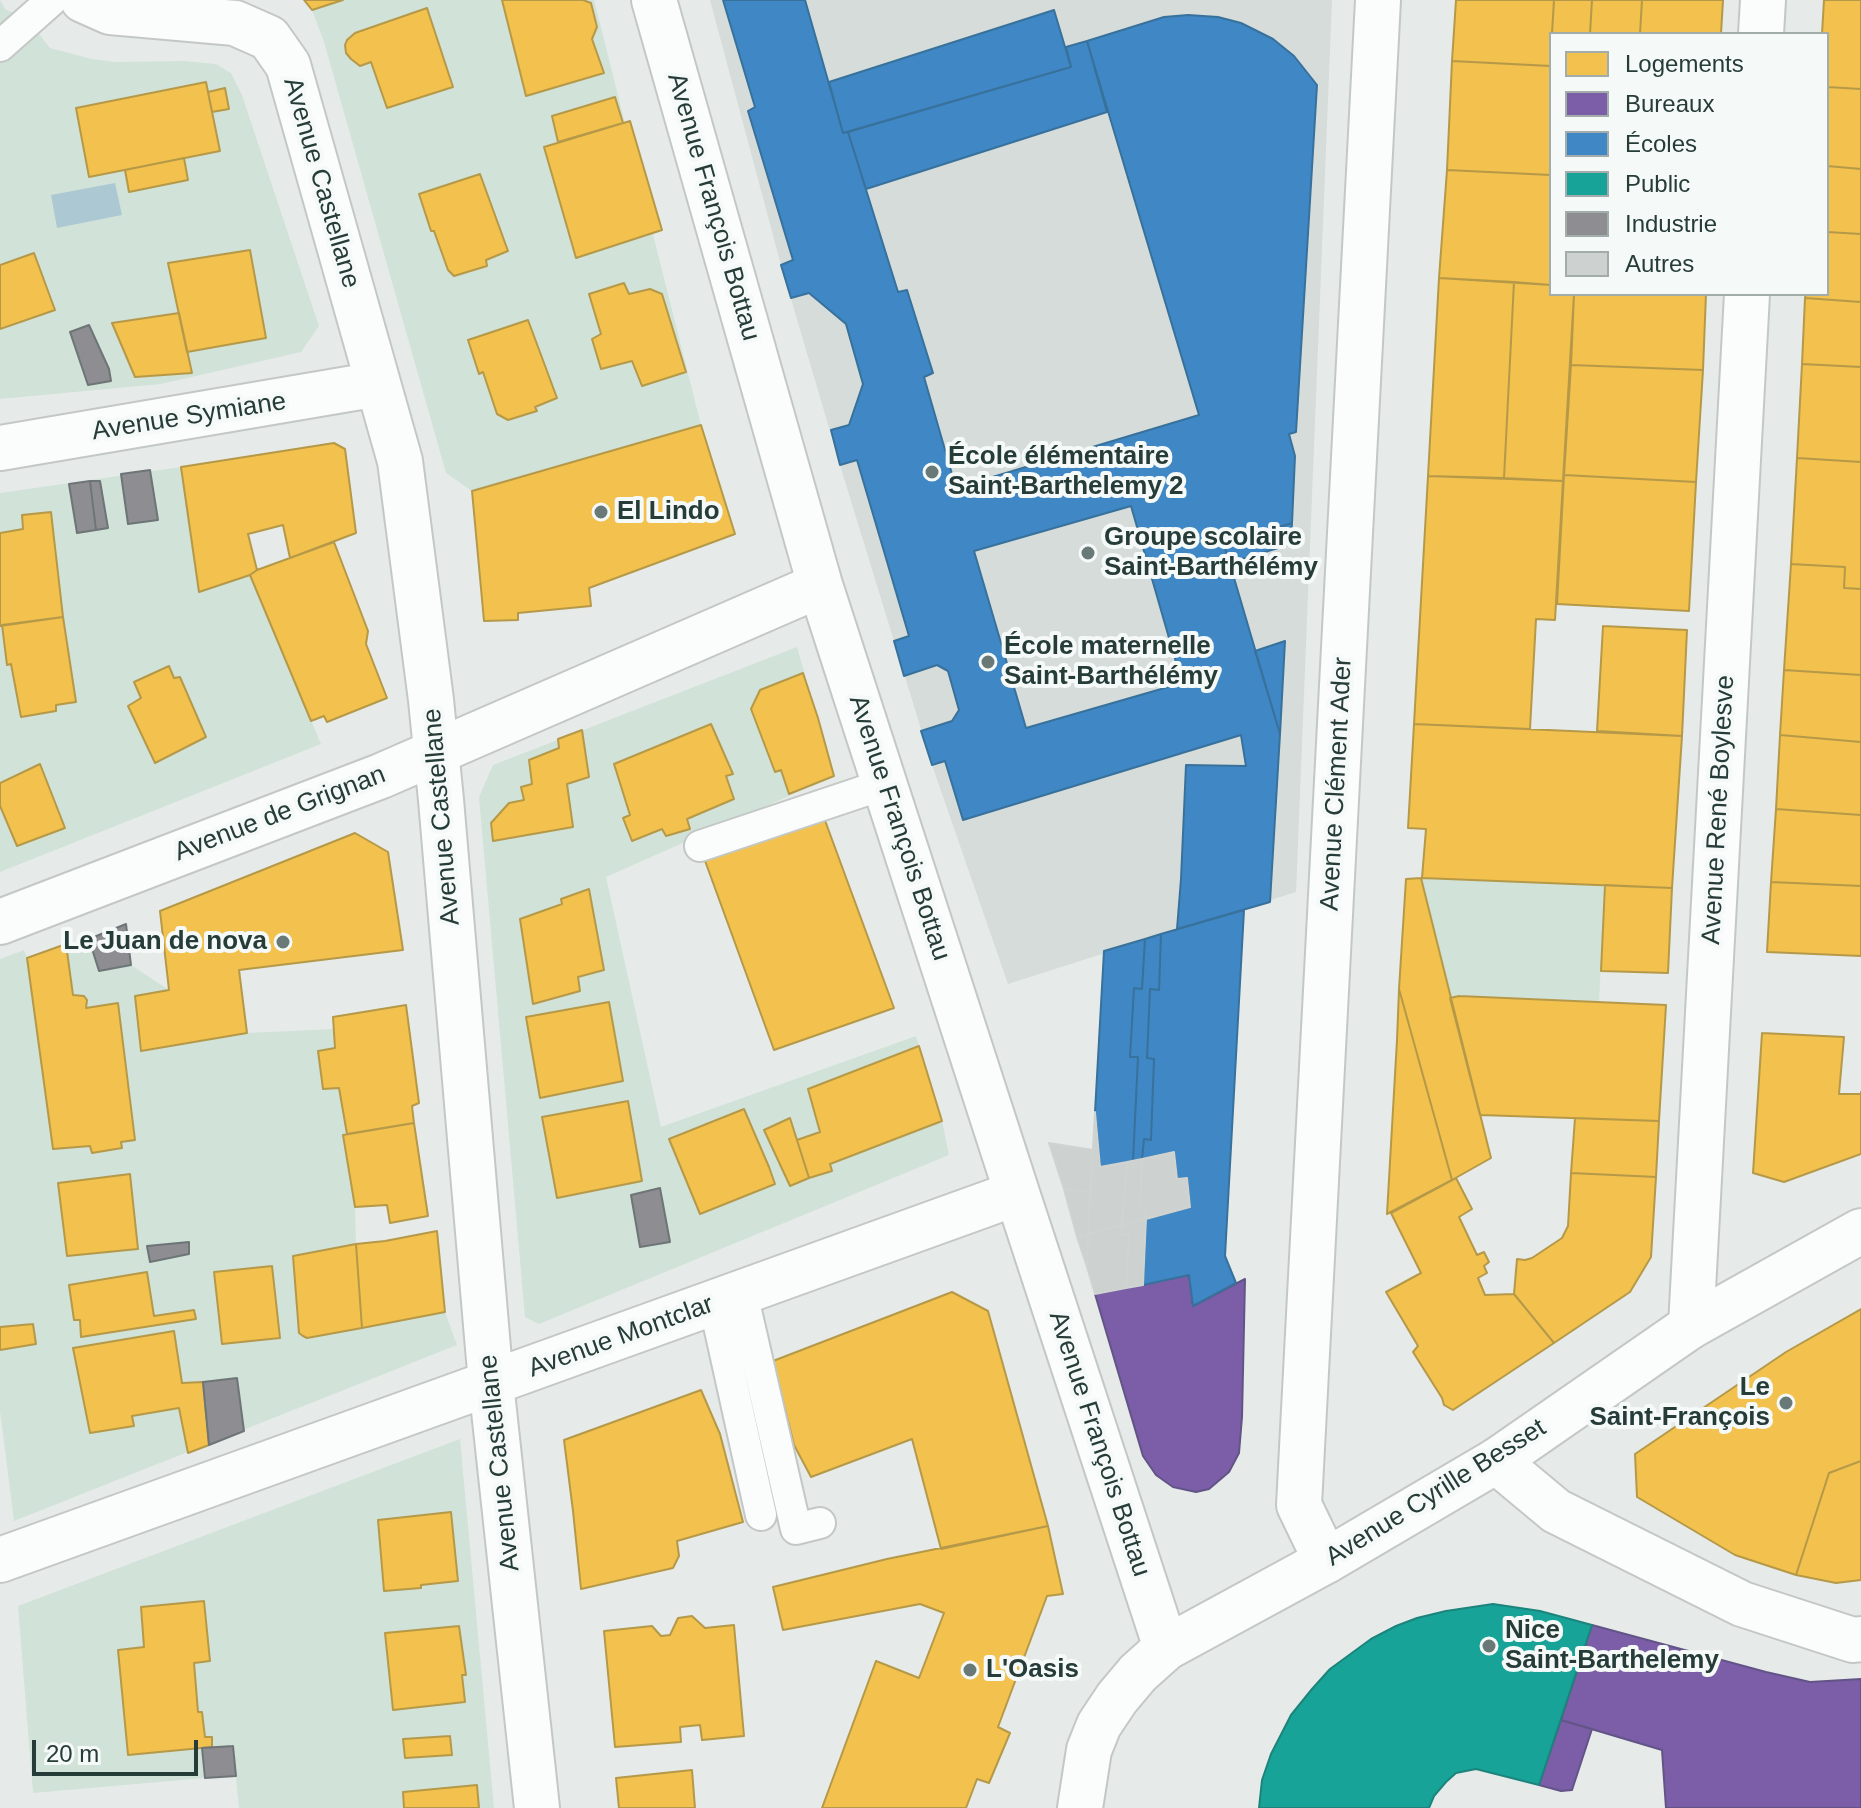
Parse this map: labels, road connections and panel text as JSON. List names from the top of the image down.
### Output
{
  "streets": {
    "street": [
      "Avenue Castellane",
      "Avenue François Bottau",
      "Avenue Symiane",
      "Avenue Clément Ader",
      "Avenue René Boylesve",
      "Avenue de Grignan",
      "Avenue Montclar",
      "Avenue Cyrille Besset"
    ]
  },
  "crossings": [
    ["Avenue Castellane", "Avenue Symiane"],
    ["Avenue Castellane", "Avenue de Grignan"],
    ["Avenue Castellane", "Avenue Montclar"],
    ["Avenue François Bottau", "Avenue de Grignan"],
    ["Avenue François Bottau", "Avenue Montclar"],
    ["Avenue François Bottau", "Avenue Cyrille Besset"],
    ["Avenue Clément Ader", "Avenue Cyrille Besset"],
    ["Avenue René Boylesve", "Avenue Cyrille Besset"]
  ],
  "places": [
    "École élémentaire Saint-Barthelemy 2",
    "El Lindo",
    "Groupe scolaire Saint-Barthélémy",
    "École maternelle Saint-Barthélémy",
    "Le Juan de nova",
    "Le Saint-François",
    "Nice Saint-Barthelemy",
    "L'Oasis"
  ],
  "legend": [
    "Logements",
    "Bureaux",
    "Écoles",
    "Public",
    "Industrie",
    "Autres"
  ],
  "scale_bar": "20 m"
}
